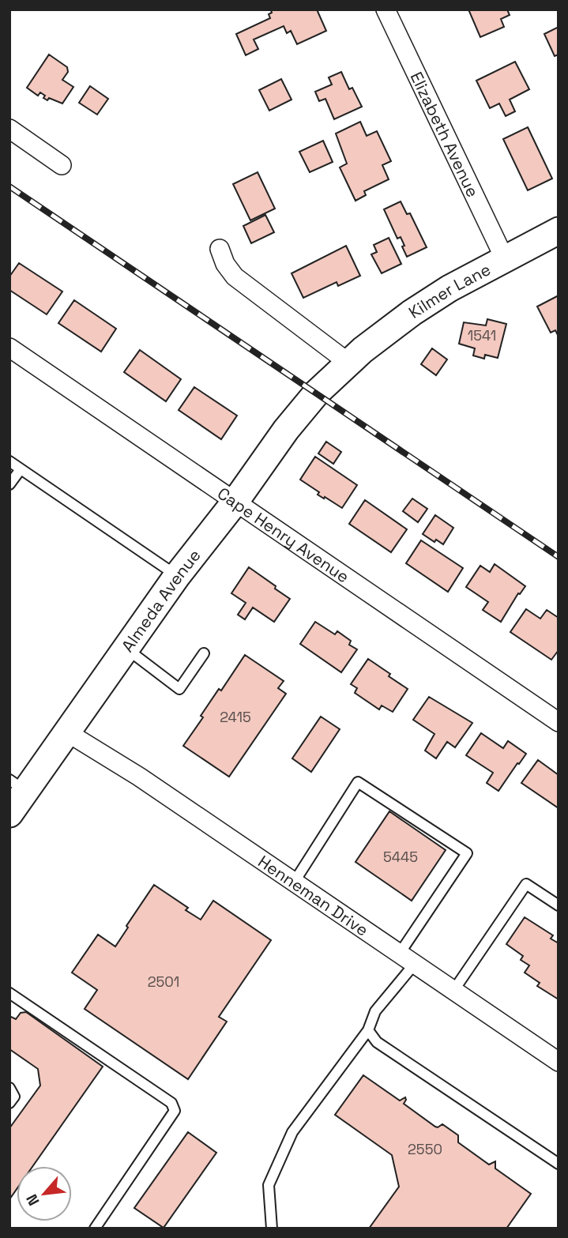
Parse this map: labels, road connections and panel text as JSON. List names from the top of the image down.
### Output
{
  "streets": {
    "street": [
      "Elizabeth Avenue",
      "Kilmer Lane",
      "Cape Henry Avenue",
      "Almeda Avenue",
      "Henneman Drive"
    ]
  },
  "crossings": [
    ["Elizabeth Avenue", "Kilmer Lane"],
    ["Kilmer Lane", "Almeda Avenue"],
    ["Cape Henry Avenue", "Almeda Avenue"],
    ["Almeda Avenue", "Henneman Drive"]
  ],
  "house_numbers": [
    "1541",
    "2415",
    "5445",
    "2501",
    "2550"
  ],
  "north": "bottom left"
}
